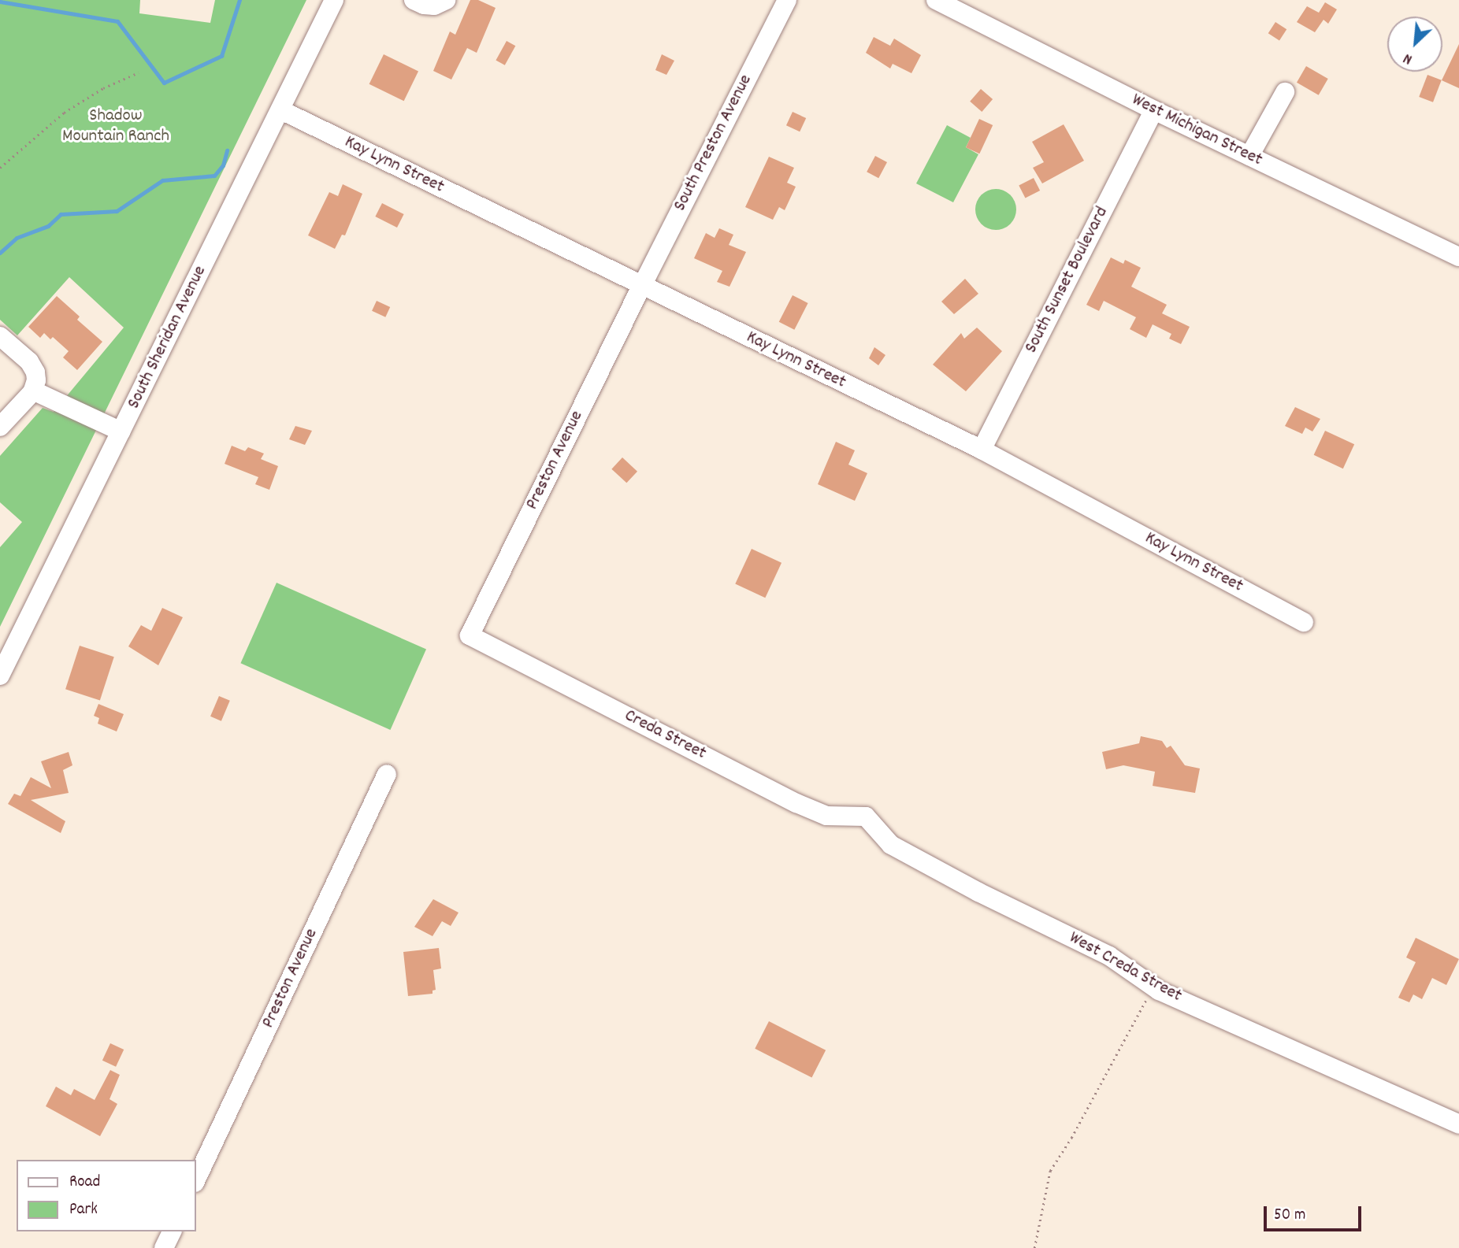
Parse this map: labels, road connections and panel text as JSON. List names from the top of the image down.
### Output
{
  "streets": {
    "street": [
      "West Michigan Street",
      "South Preston Avenue",
      "Kay Lynn Street",
      "South Sunset Boulevard",
      "South Sheridan Avenue",
      "Preston Avenue",
      "Creda Street",
      "West Creda Street"
    ]
  },
  "crossings": [
    ["West Michigan Street", "South Sunset Boulevard"],
    ["South Preston Avenue", "Kay Lynn Street"],
    ["South Preston Avenue", "Preston Avenue"],
    ["Kay Lynn Street", "South Sunset Boulevard"],
    ["Kay Lynn Street", "South Sheridan Avenue"],
    ["Kay Lynn Street", "Preston Avenue"],
    ["Preston Avenue", "Creda Street"],
    ["Creda Street", "West Creda Street"]
  ],
  "parks": ["Shadow Mountain Ranch"],
  "legend": ["Road", "Park"],
  "scale_bar": "50 m",
  "north": "bottom left"
}
